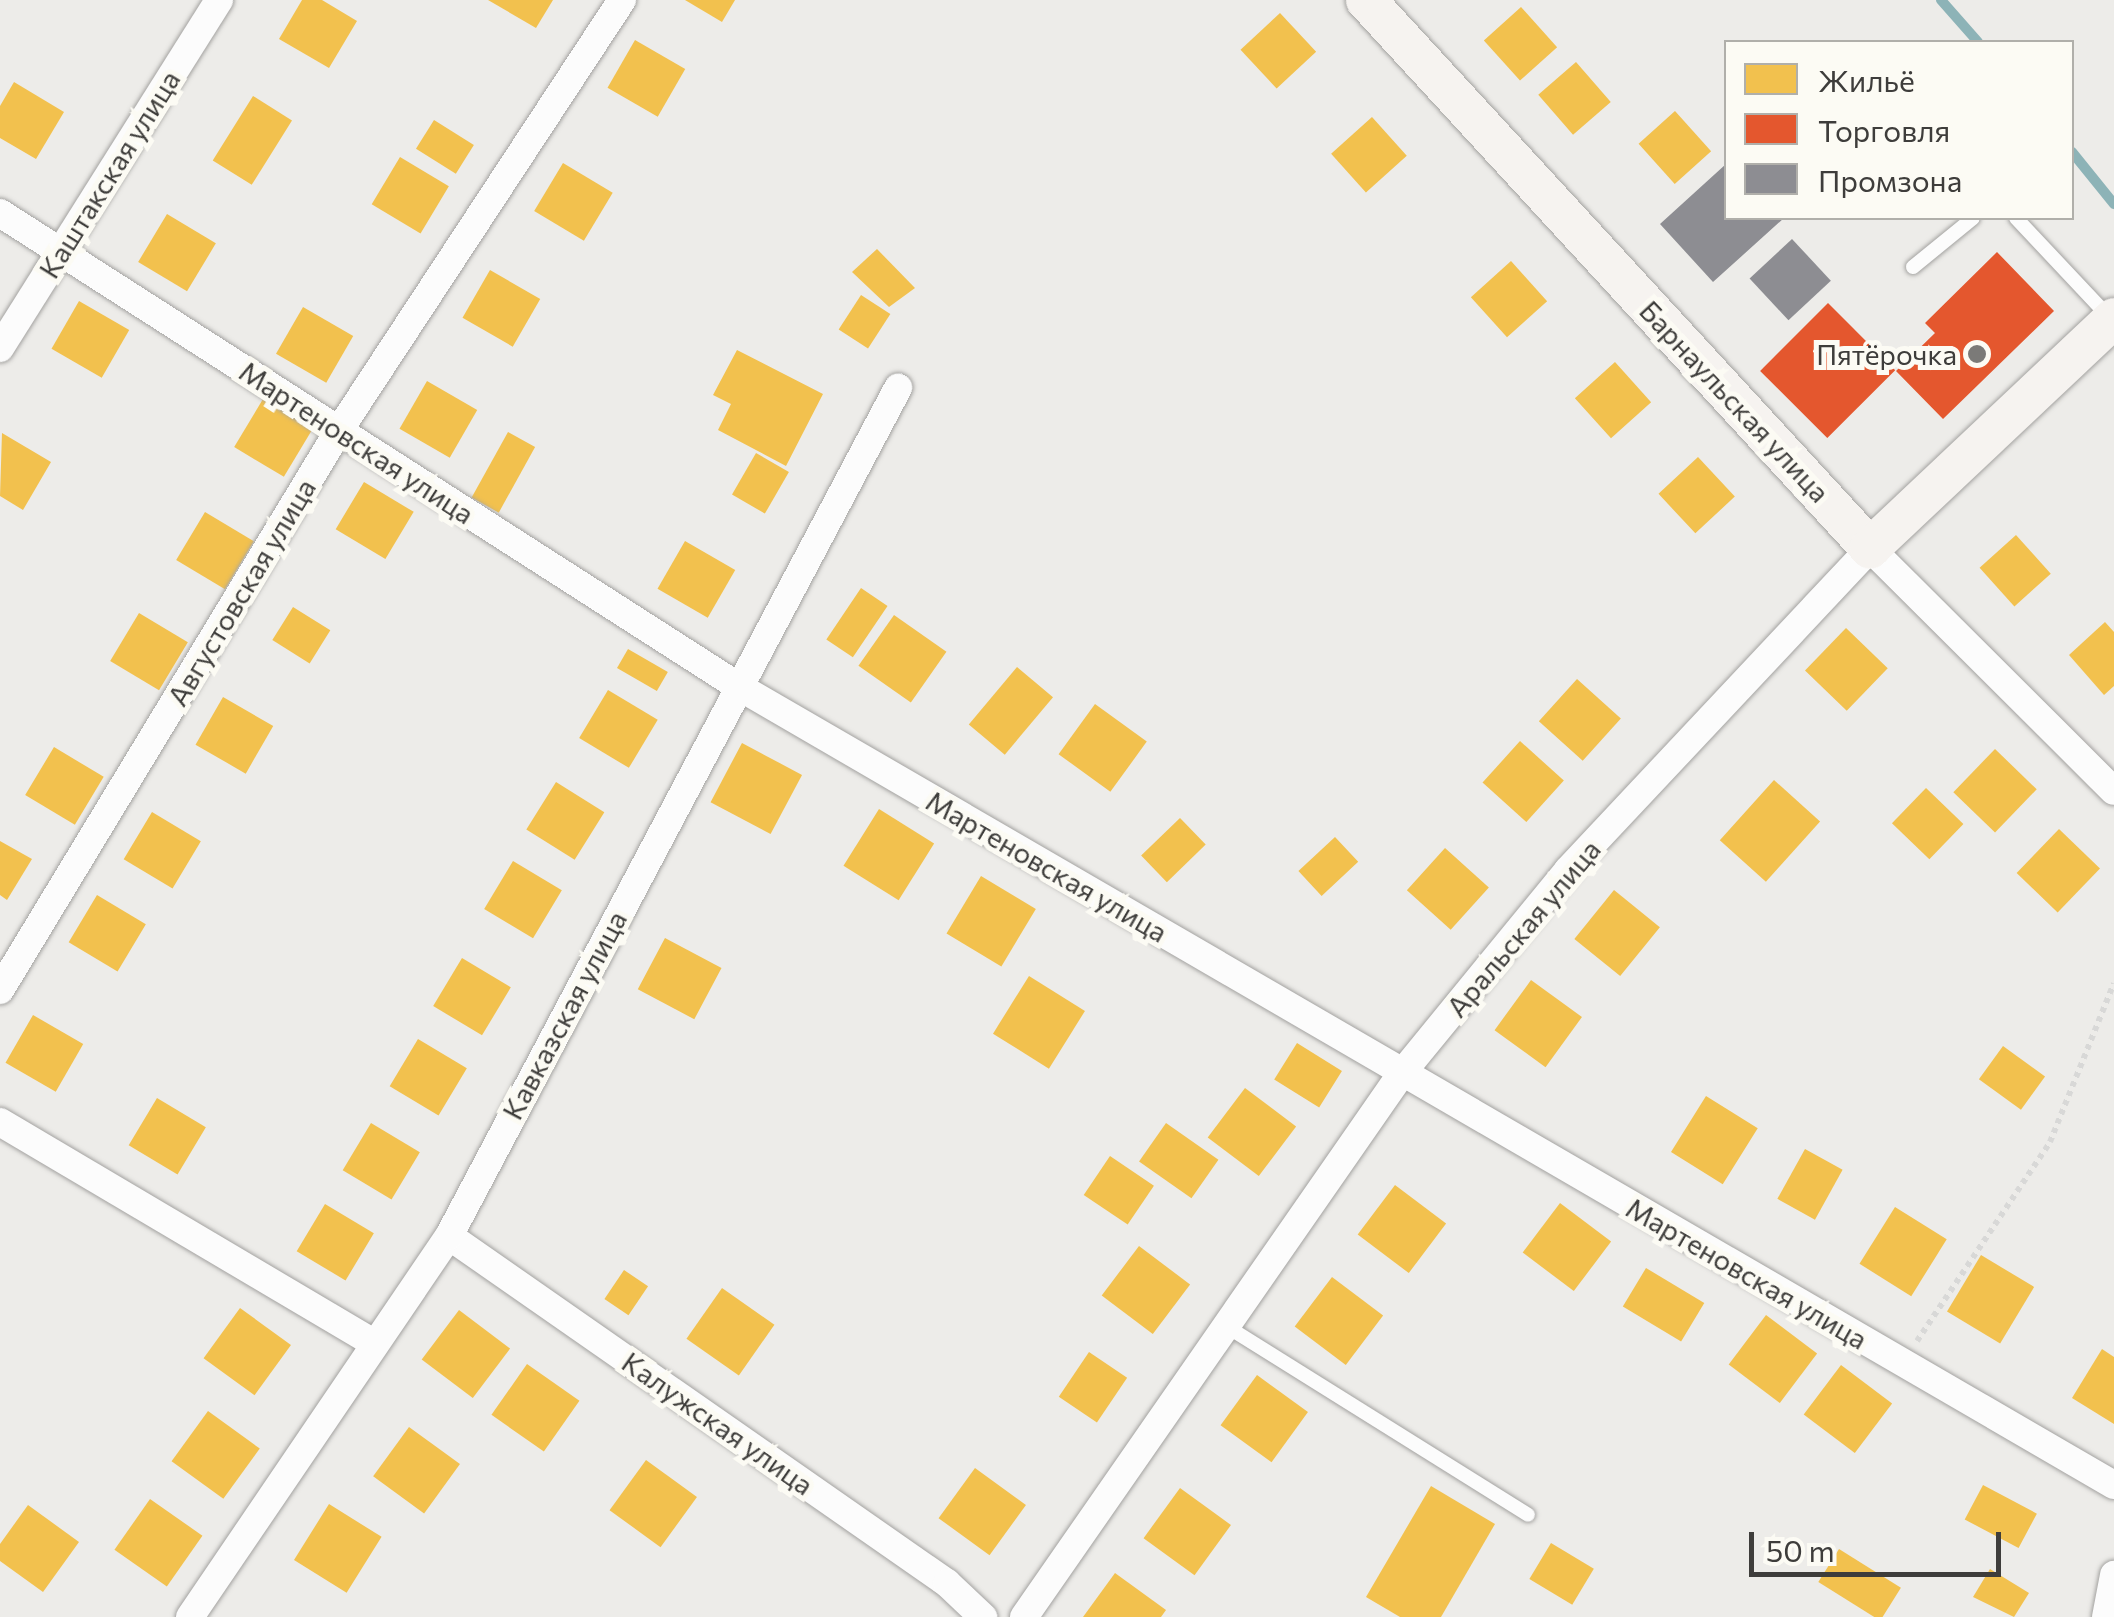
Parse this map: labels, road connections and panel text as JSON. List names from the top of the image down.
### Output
{
  "streets": {
    "street": [
      "Каштакская улица",
      "Барнаульская улица",
      "Мартеновская улица",
      "Августовская улица",
      "Аральская улица",
      "Кавказская улица",
      "Калужская улица"
    ]
  },
  "crossings": [
    ["Каштакская улица", "Мартеновская улица"],
    ["Барнаульская улица", "Аральская улица"],
    ["Мартеновская улица", "Августовская улица"],
    ["Мартеновская улица", "Аральская улица"],
    ["Мартеновская улица", "Кавказская улица"],
    ["Кавказская улица", "Калужская улица"]
  ],
  "places": ["Пятёрочка"],
  "legend": ["Жильё", "Торговля", "Промзона"],
  "scale_bar": "50 m"
}
